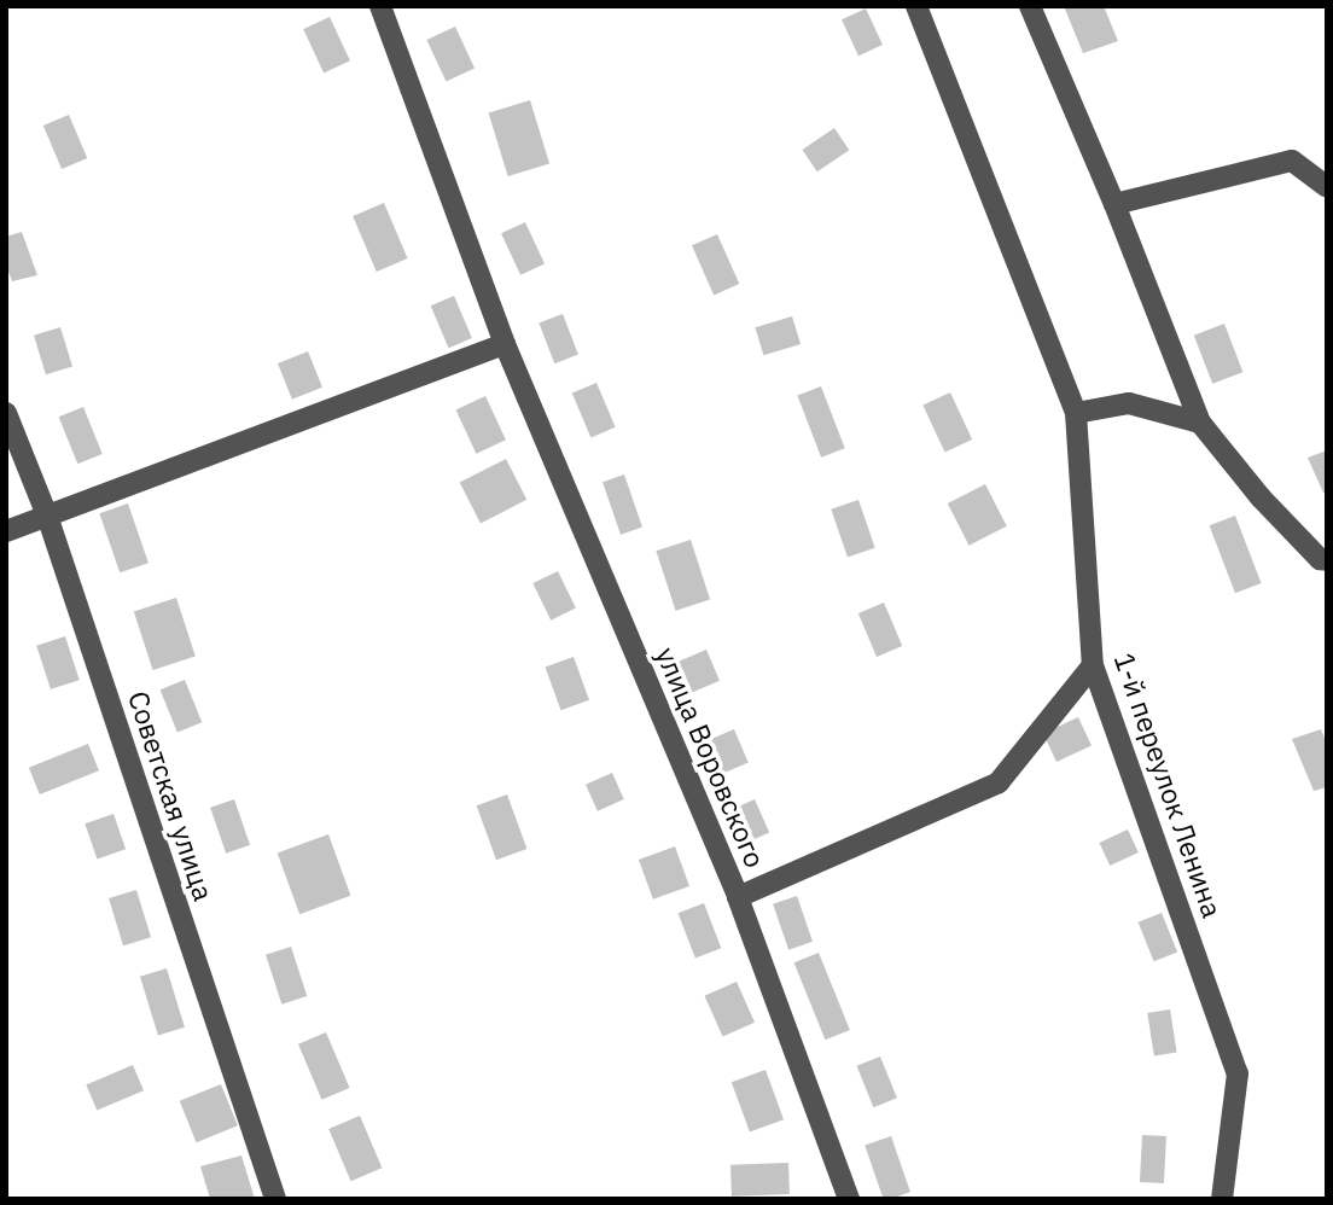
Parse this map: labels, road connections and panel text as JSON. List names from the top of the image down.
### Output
{
  "streets": {
    "street": ["улица Воровского", "1-й переулок Ленина", "Советская улица"]
  }
}
